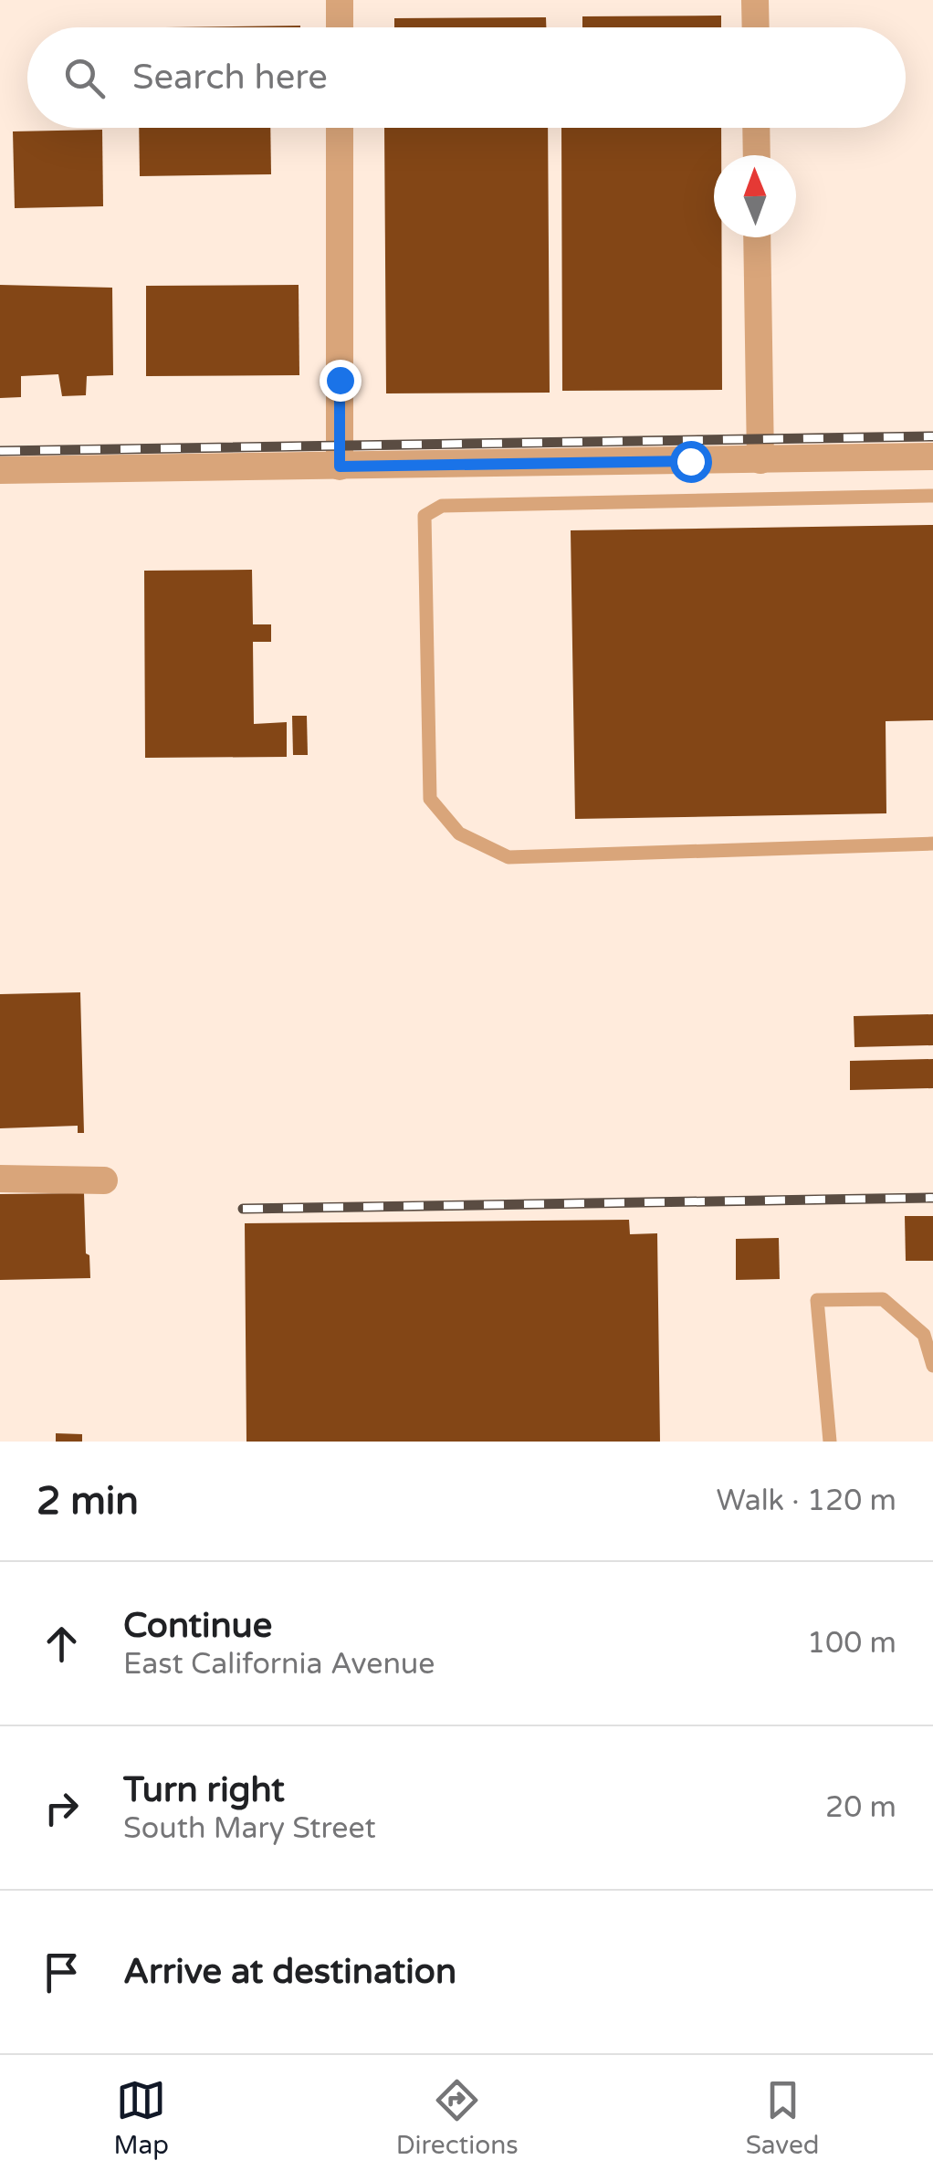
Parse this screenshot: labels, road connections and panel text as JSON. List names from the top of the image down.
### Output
{
  "north": "top",
  "page": {
    "search": "Search here",
    "heading": ["2 min", "Walk · 120 m"],
    "list": [
      ["Continue", "East California Avenue", "100 m"],
      ["Turn right", "South Mary Street", "20 m"],
      "Arrive at destination"
    ],
    "nav": ["Map", "Directions", "Saved"]
  }
}
